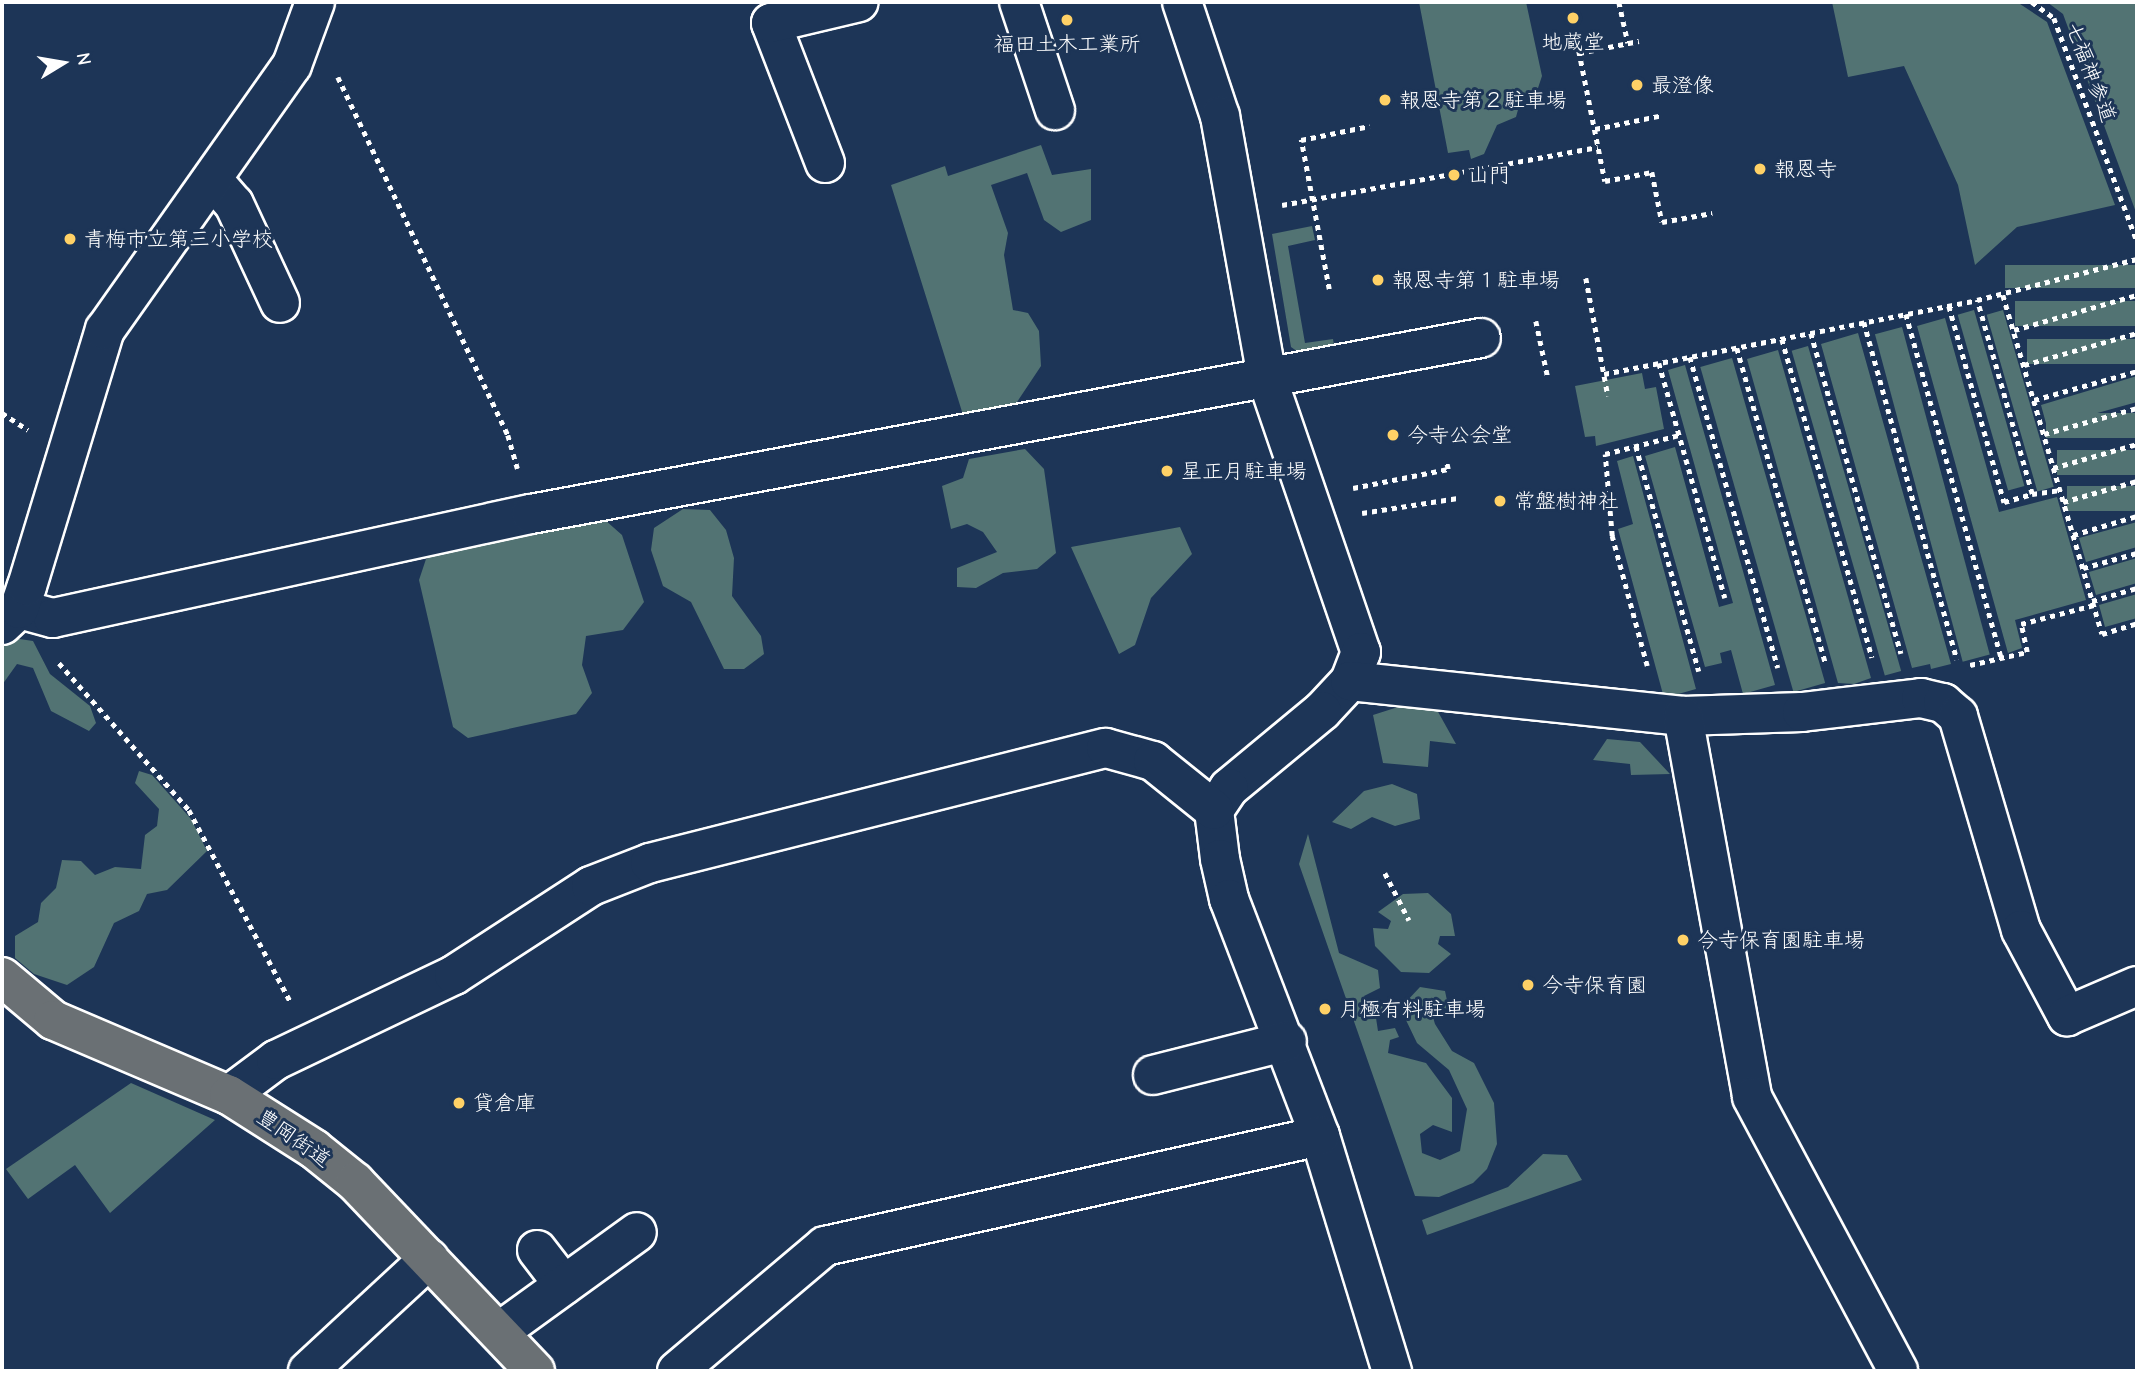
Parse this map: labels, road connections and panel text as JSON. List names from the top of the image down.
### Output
{
  "streets": {
    "main road": ["豊岡街道"],
    "path": ["七福神参道"]
  },
  "places": [
    "地蔵堂",
    "福田土木工業所",
    "最澄像",
    "報恩寺第２駐車場",
    "報恩寺",
    "山門",
    "青梅市立第三小学校",
    "報恩寺第１駐車場",
    "今寺公会堂",
    "星正月駐車場",
    "常盤樹神社",
    "今寺保育園駐車場",
    "今寺保育園",
    "月極有料駐車場",
    "貸倉庫"
  ],
  "north": "right"
}
